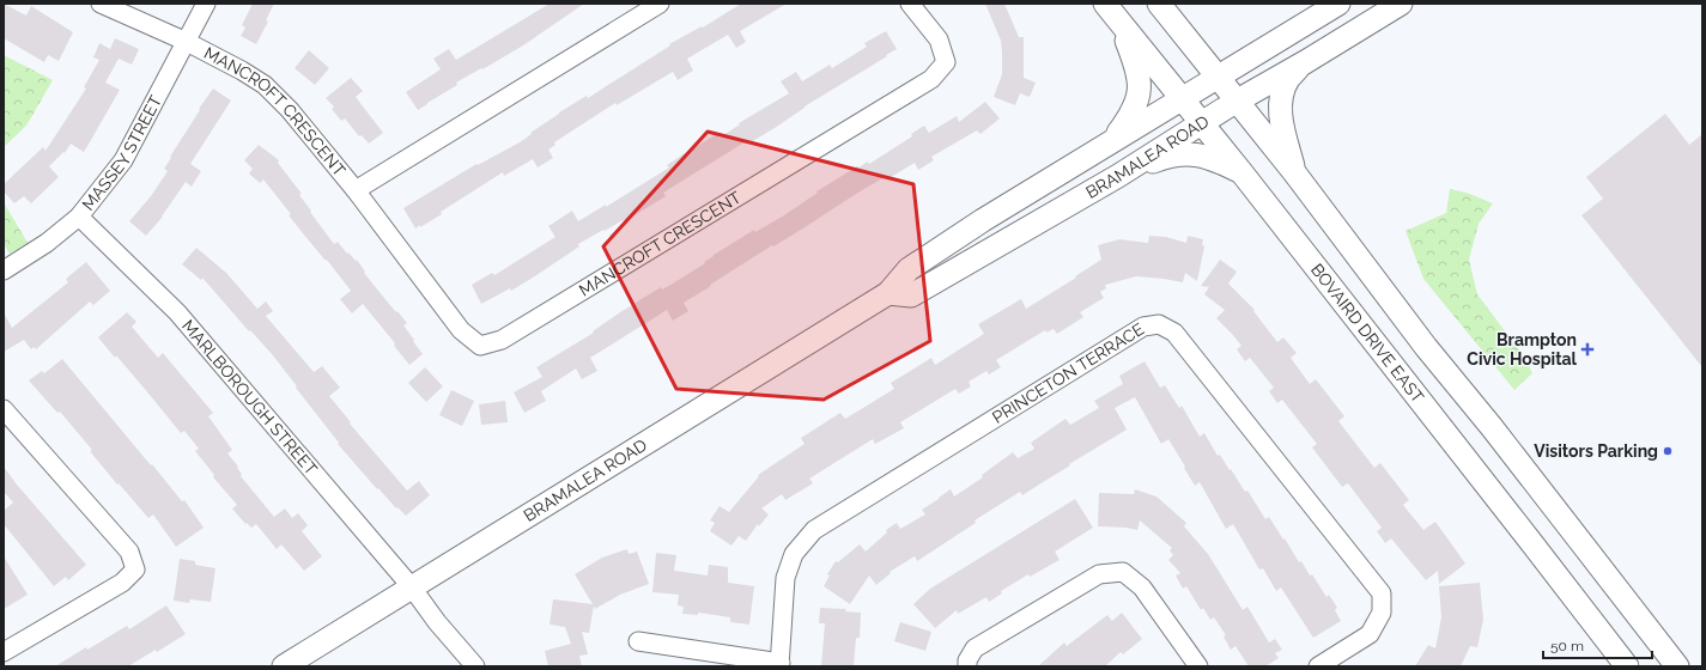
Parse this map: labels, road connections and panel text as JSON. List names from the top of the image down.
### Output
{
  "streets": {
    "main road": ["BRAMALEA ROAD", "BOVAIRD DRIVE EAST"],
    "street": [
      "MANCROFT CRESCENT",
      "MASSEY STREET",
      "PRINCETON TERRACE",
      "MARLBOROUGH STREET"
    ]
  },
  "crossings": [
    ["MANCROFT CRESCENT", "MASSEY STREET"],
    ["MASSEY STREET", "MARLBOROUGH STREET"],
    ["BRAMALEA ROAD", "BOVAIRD DRIVE EAST"],
    ["BRAMALEA ROAD", "MARLBOROUGH STREET"]
  ],
  "places": {
    "health": ["Brampton Civic Hospital"],
    "other": ["Visitors Parking"]
  },
  "scale_bar": "50 m"
}
